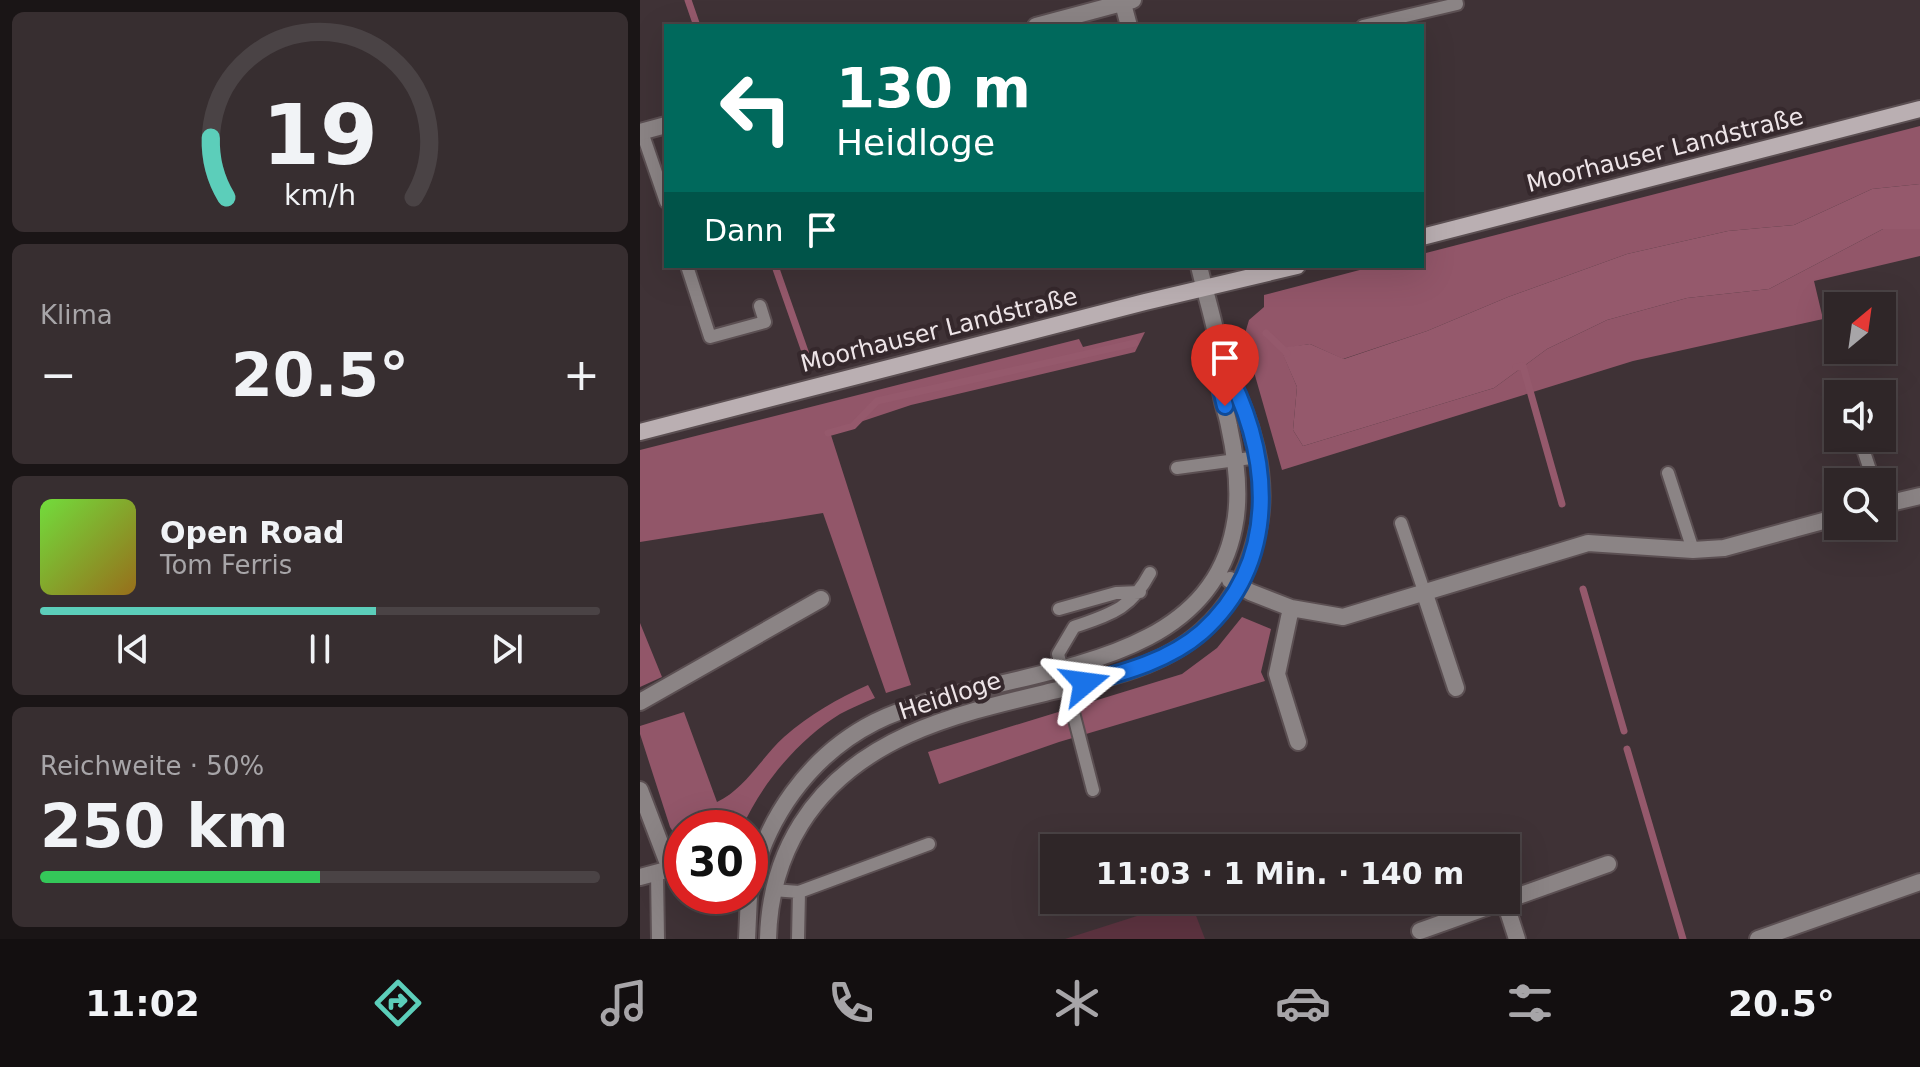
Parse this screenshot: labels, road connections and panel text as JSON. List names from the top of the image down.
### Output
{
  "streets": {
    "street": ["Moorhauser Landstraße", "Heidloge"]
  },
  "crossings": [
    ["Moorhauser Landstraße", "Heidloge"]
  ],
  "north": "top right",
  "page": {
    "turn": ["130 m", "Heidloge"],
    "then": "Dann",
    "tile": [
      "Klima",
      ["Reichweite · 50%", "250 km"]
    ],
    "heat": ["−", "20.5°", "+"],
    "song": ["Open Road", "Tom Ferris"],
    "limit": "30",
    "trip": "11:03 · 1 Min. · 140 m",
    "tabs": ["11:02", "20.5°"],
    "gauge": ["19", "km/h"]
  }
}
